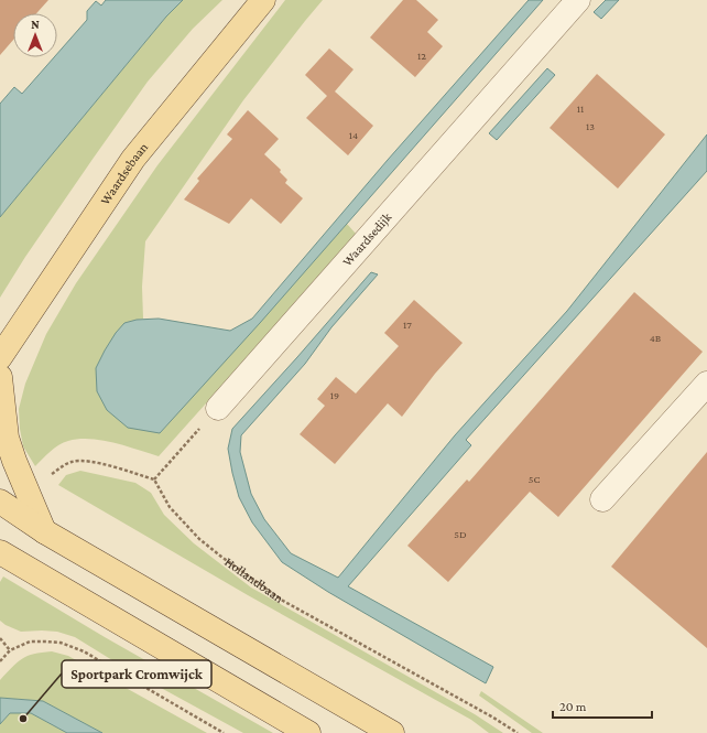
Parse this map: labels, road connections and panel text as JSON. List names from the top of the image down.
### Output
{
  "streets": {
    "main road": ["Waardsebaan"],
    "street": ["Waardsedijk"],
    "path": ["Hollandbaan"]
  },
  "places": ["Sportpark Cromwijck"],
  "house_numbers": [
    "12",
    "11",
    "13",
    "14",
    "17",
    "4B",
    "19",
    "5C",
    "5D"
  ],
  "scale_bar": "20 m",
  "north": "top"
}
